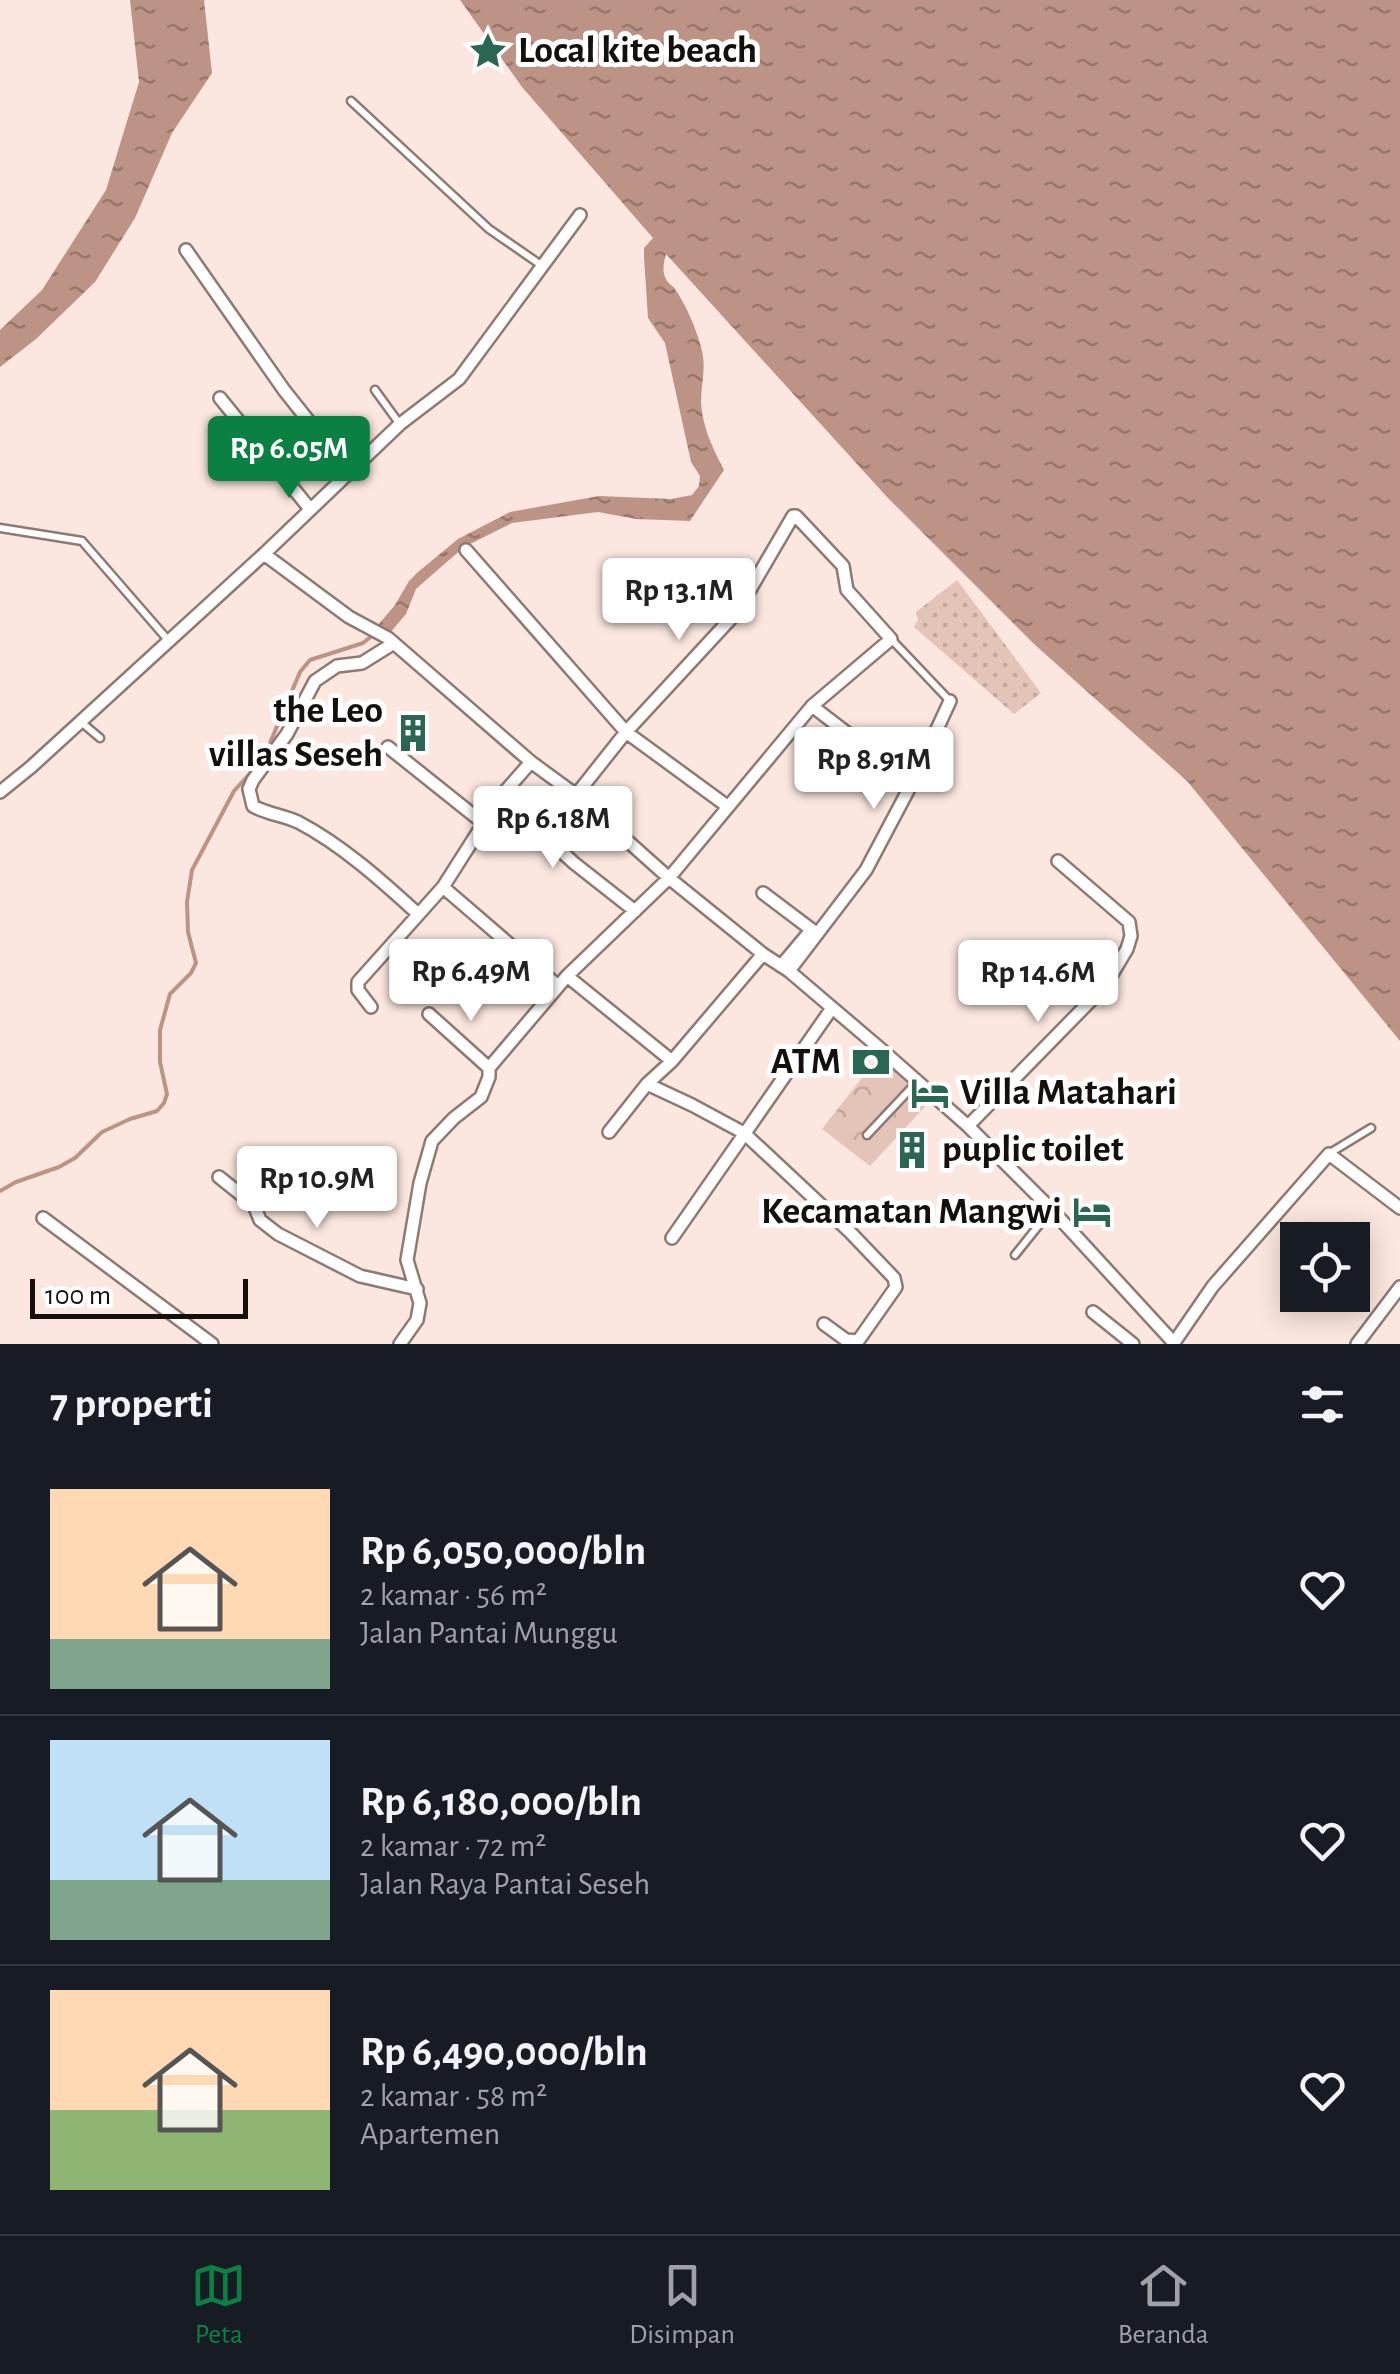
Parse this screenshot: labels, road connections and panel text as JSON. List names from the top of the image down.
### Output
{
  "places": {
    "place": ["Local kite beach"],
    "building": ["the Leo villas Seseh", "puplic toilet"],
    "bank": ["ATM"],
    "hotel": ["Villa Matahari", "Kecamatan Mangwi"]
  },
  "scale_bar": "100 m",
  "page": {
    "price": [
      "Rp 6.05M",
      "Rp 13.1M",
      "Rp 8.91M",
      "Rp 6.18M",
      "Rp 6.49M",
      "Rp 14.6M",
      "Rp 10.9M"
    ],
    "scale": "100 m",
    "heading": "7 properti",
    "list": [
      {
        "name": "Rp 6,050,000/bln",
        "note": "2 kamar · 56 m² · Jalan Pantai Munggu"
      },
      {
        "name": "Rp 6,180,000/bln",
        "note": "2 kamar · 72 m² · Jalan Raya Pantai Seseh"
      },
      {
        "name": "Rp 6,490,000/bln",
        "note": "2 kamar · 58 m² · Apartemen"
      }
    ],
    "tabs": ["Peta", "Disimpan", "Beranda"]
  }
}
